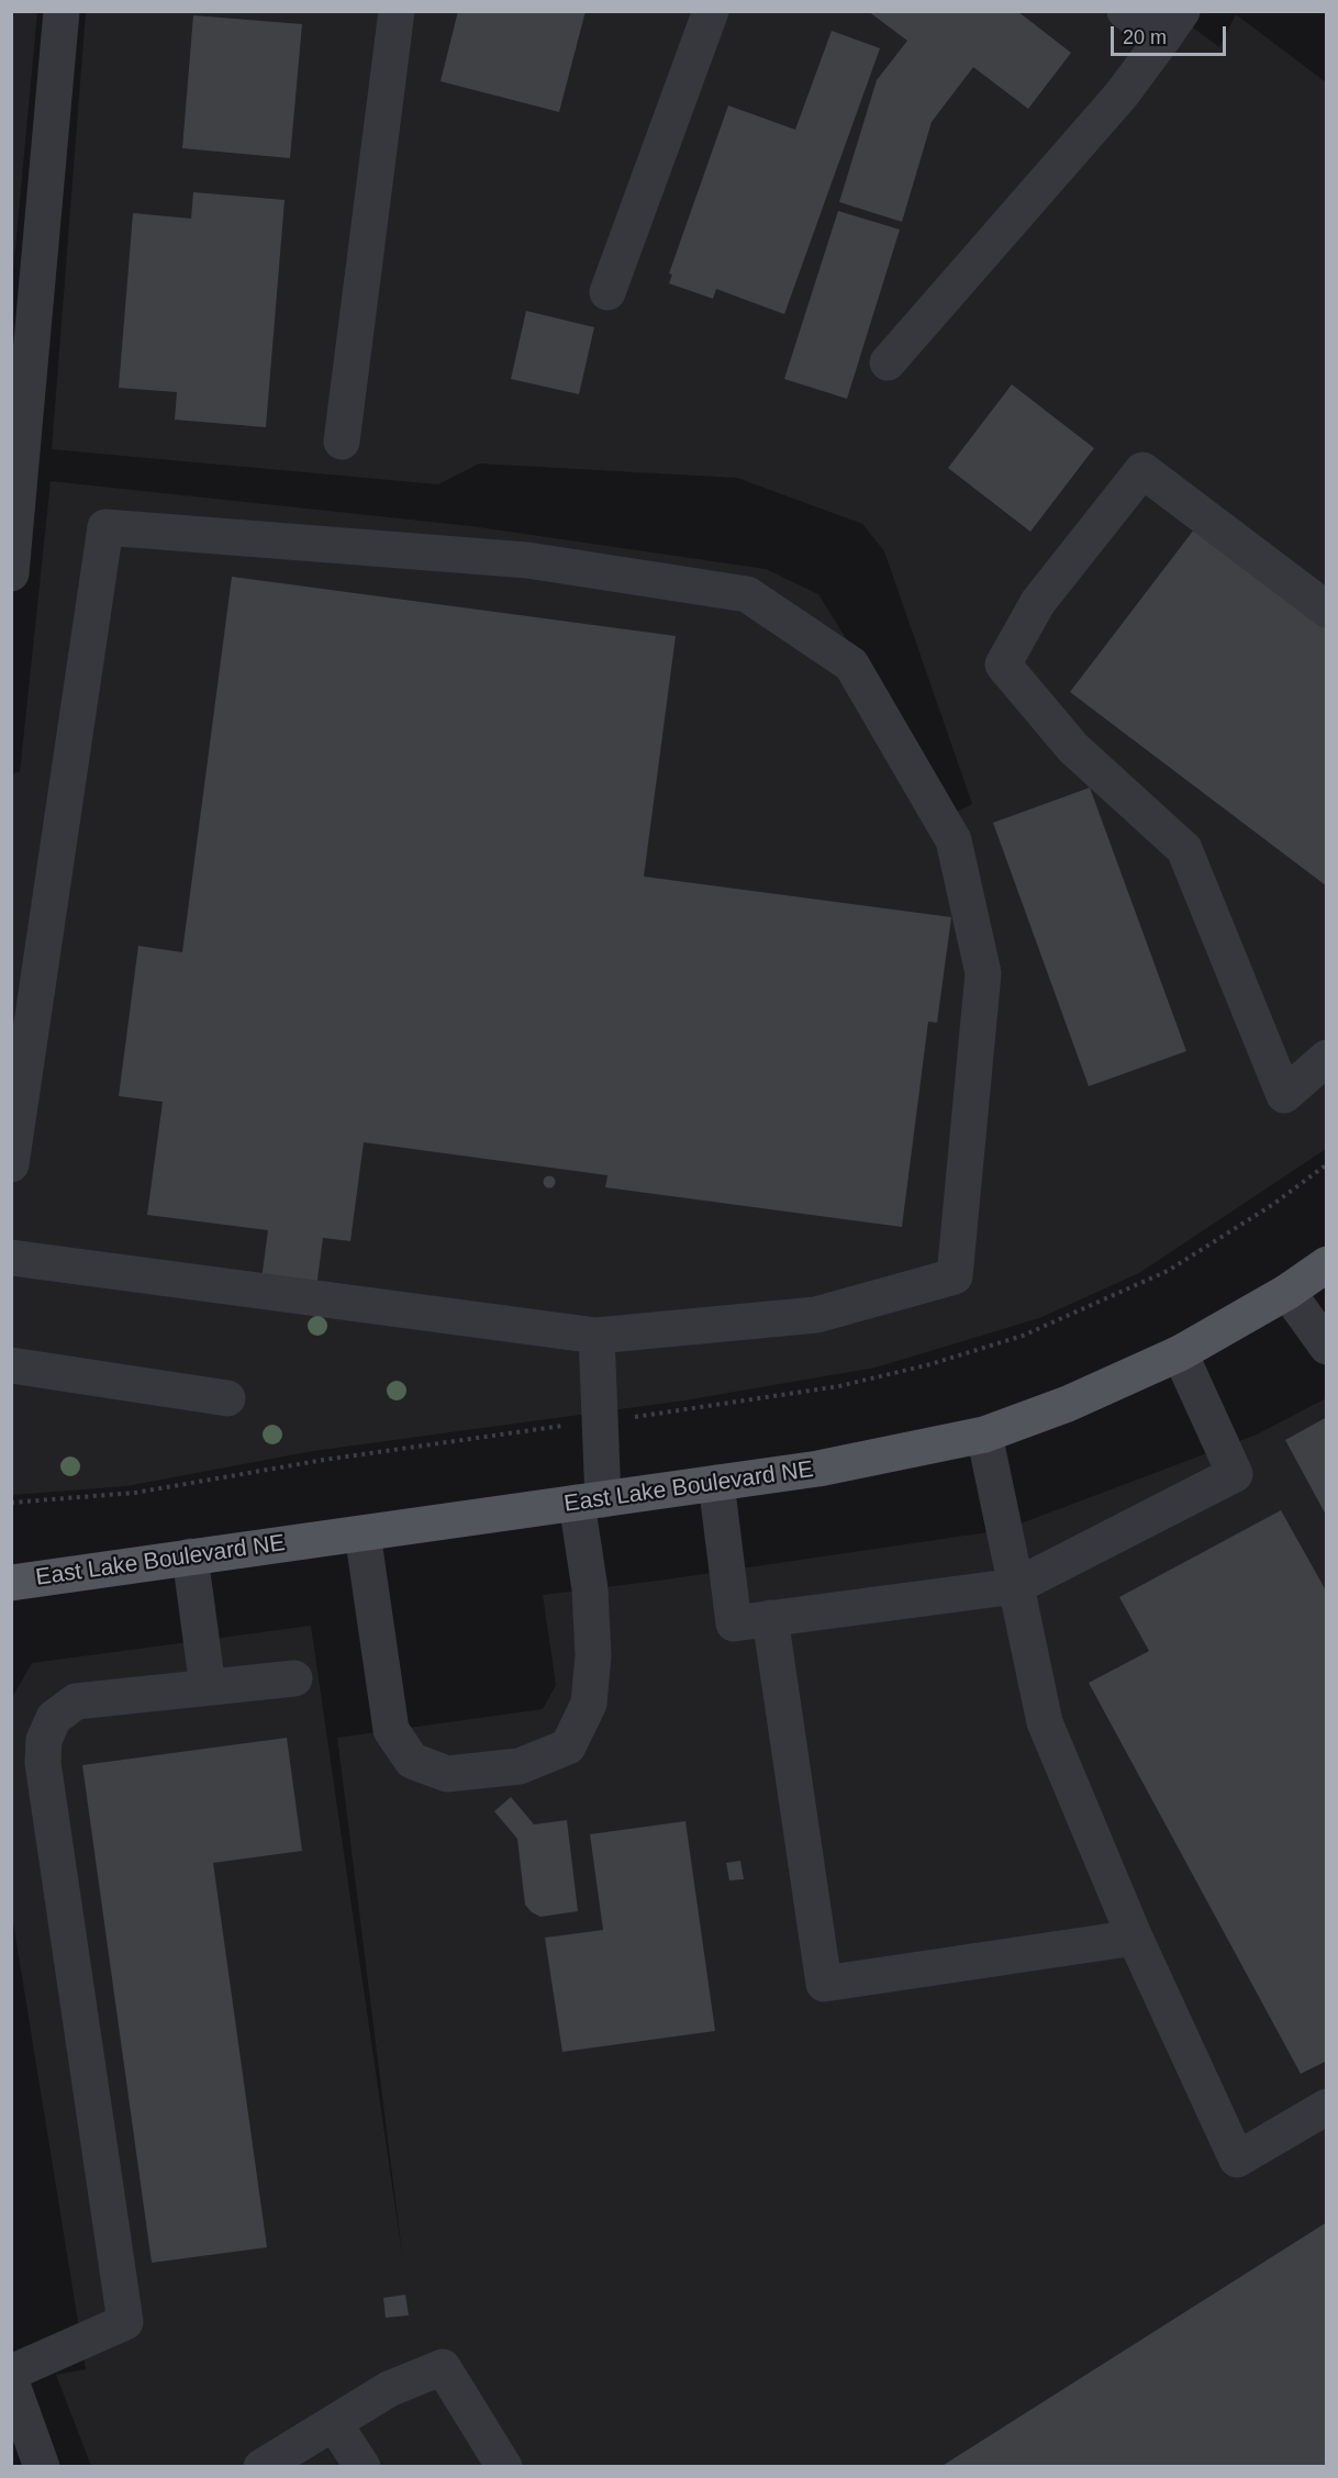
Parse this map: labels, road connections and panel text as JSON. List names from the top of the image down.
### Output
{
  "streets": {
    "main road": ["East Lake Boulevard NE"]
  },
  "scale_bar": "20 m"
}
